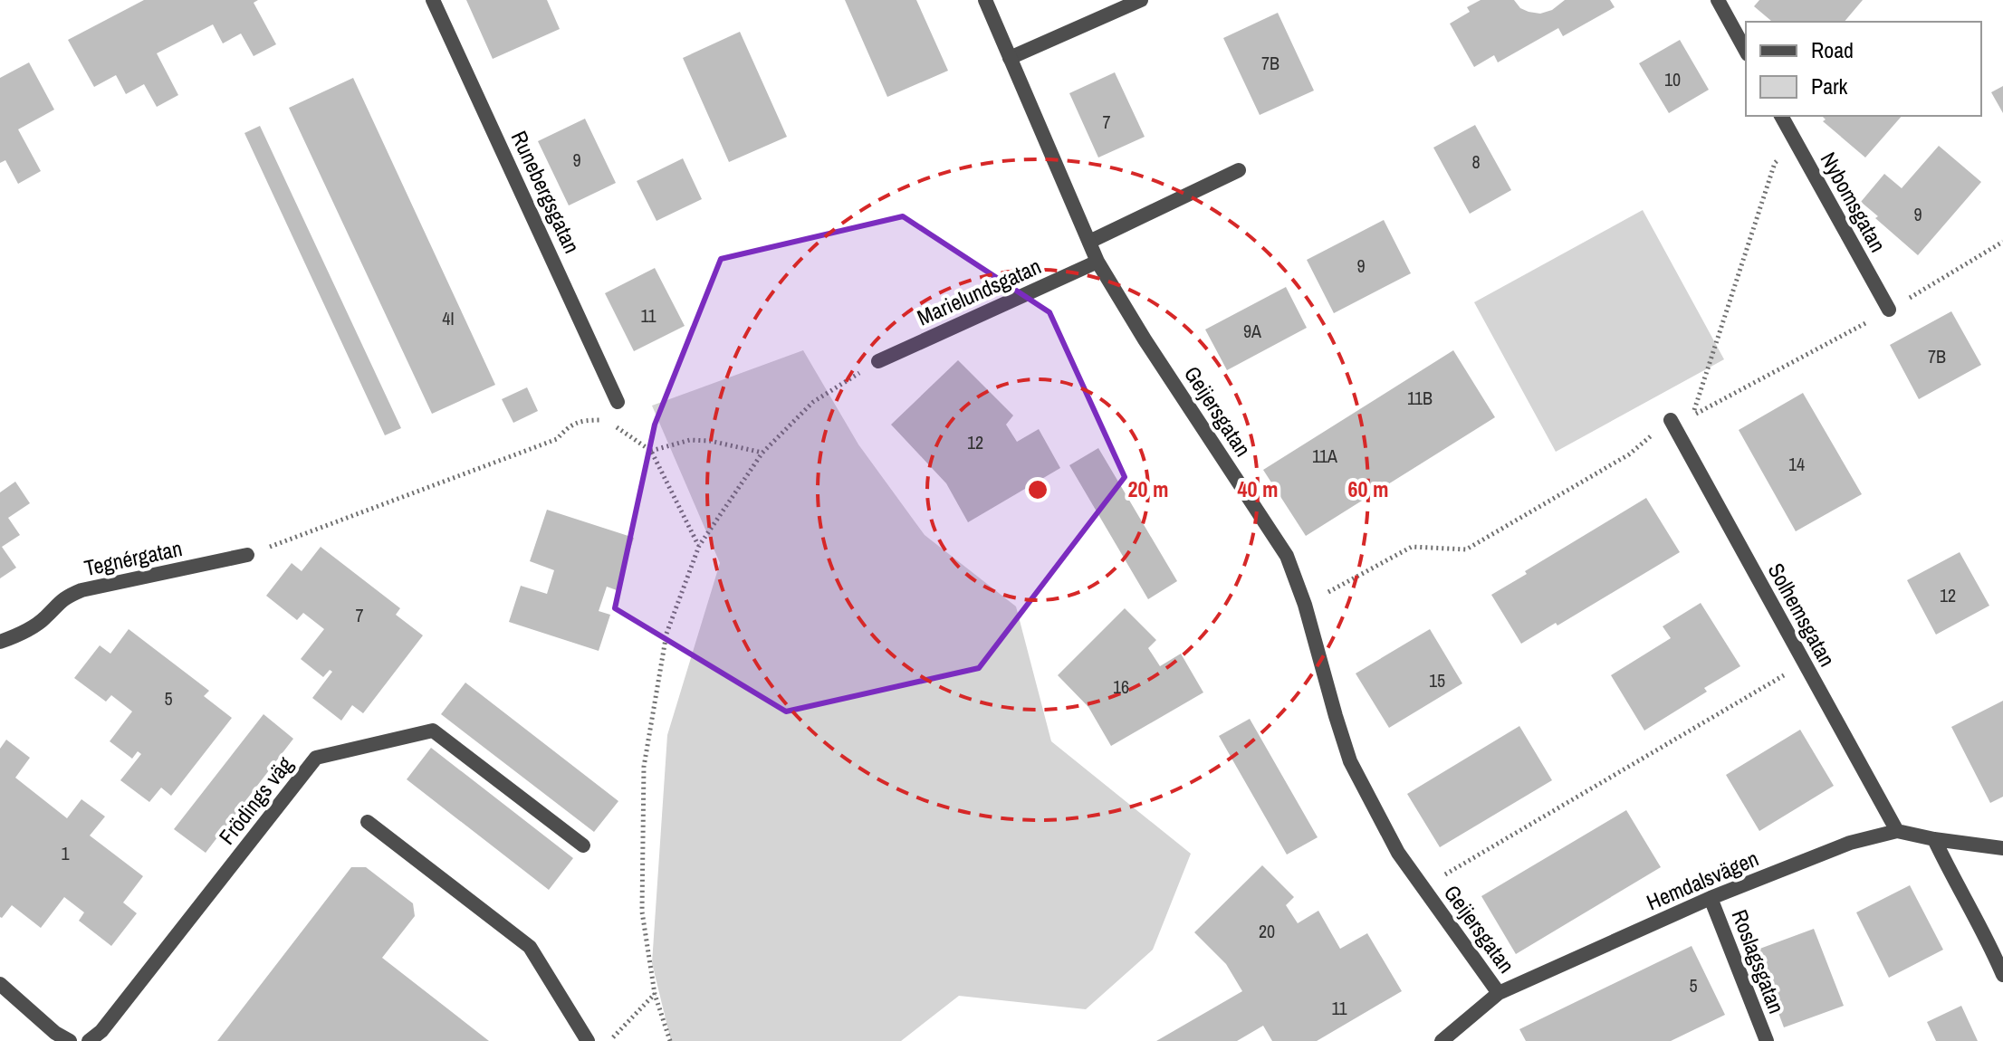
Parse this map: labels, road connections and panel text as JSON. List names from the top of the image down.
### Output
{
  "streets": {
    "street": [
      "Runebergsgatan",
      "Nybomsgatan",
      "Marielundsgatan",
      "Geijersgatan",
      "Tegnérgatan",
      "Solhemsgatan",
      "Frödings väg",
      "Hemdalsvägen",
      "Roslagsgatan"
    ]
  },
  "crossings": [
    ["Marielundsgatan", "Geijersgatan"],
    ["Geijersgatan", "Hemdalsvägen"],
    ["Solhemsgatan", "Hemdalsvägen"],
    ["Hemdalsvägen", "Roslagsgatan"]
  ],
  "house_numbers": [
    "7B",
    "10",
    "7",
    "9",
    "8",
    "9",
    "9",
    "11",
    "4I",
    "9A",
    "7B",
    "11B",
    "12",
    "11A",
    "14",
    "12",
    "7",
    "15",
    "16",
    "5",
    "1",
    "20",
    "5",
    "11"
  ],
  "legend": ["Road", "Park"],
  "rings": ["20 m", "40 m", "60 m"]
}
